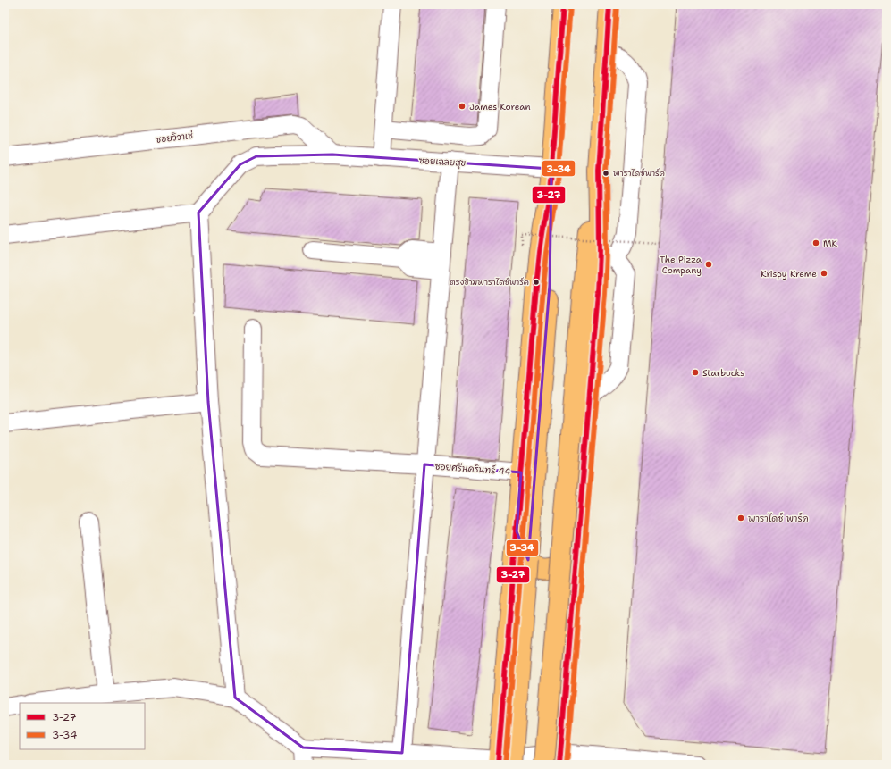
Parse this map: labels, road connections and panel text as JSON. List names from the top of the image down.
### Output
{
  "streets": {
    "street": ["ซอยวิวาเช่", "ซอยเฉลยสุข", "ซอยศรีนครินทร์ 44"]
  },
  "crossings": [
    ["ซอยวิวาเช่", "ซอยเฉลยสุข"]
  ],
  "places": [
    "James Korean",
    "พาราไดซ์พาร์ค",
    "MK",
    "The Pizza Company",
    "Krispy Kreme",
    "ตรงข้ามพาราไดซ์พาร์ค",
    "Starbucks",
    "พาราไดซ์ พาร์ค"
  ],
  "lines": ["transit line 3-27", "transit line 3-34"],
  "legend": ["3-27", "3-34"]
}
